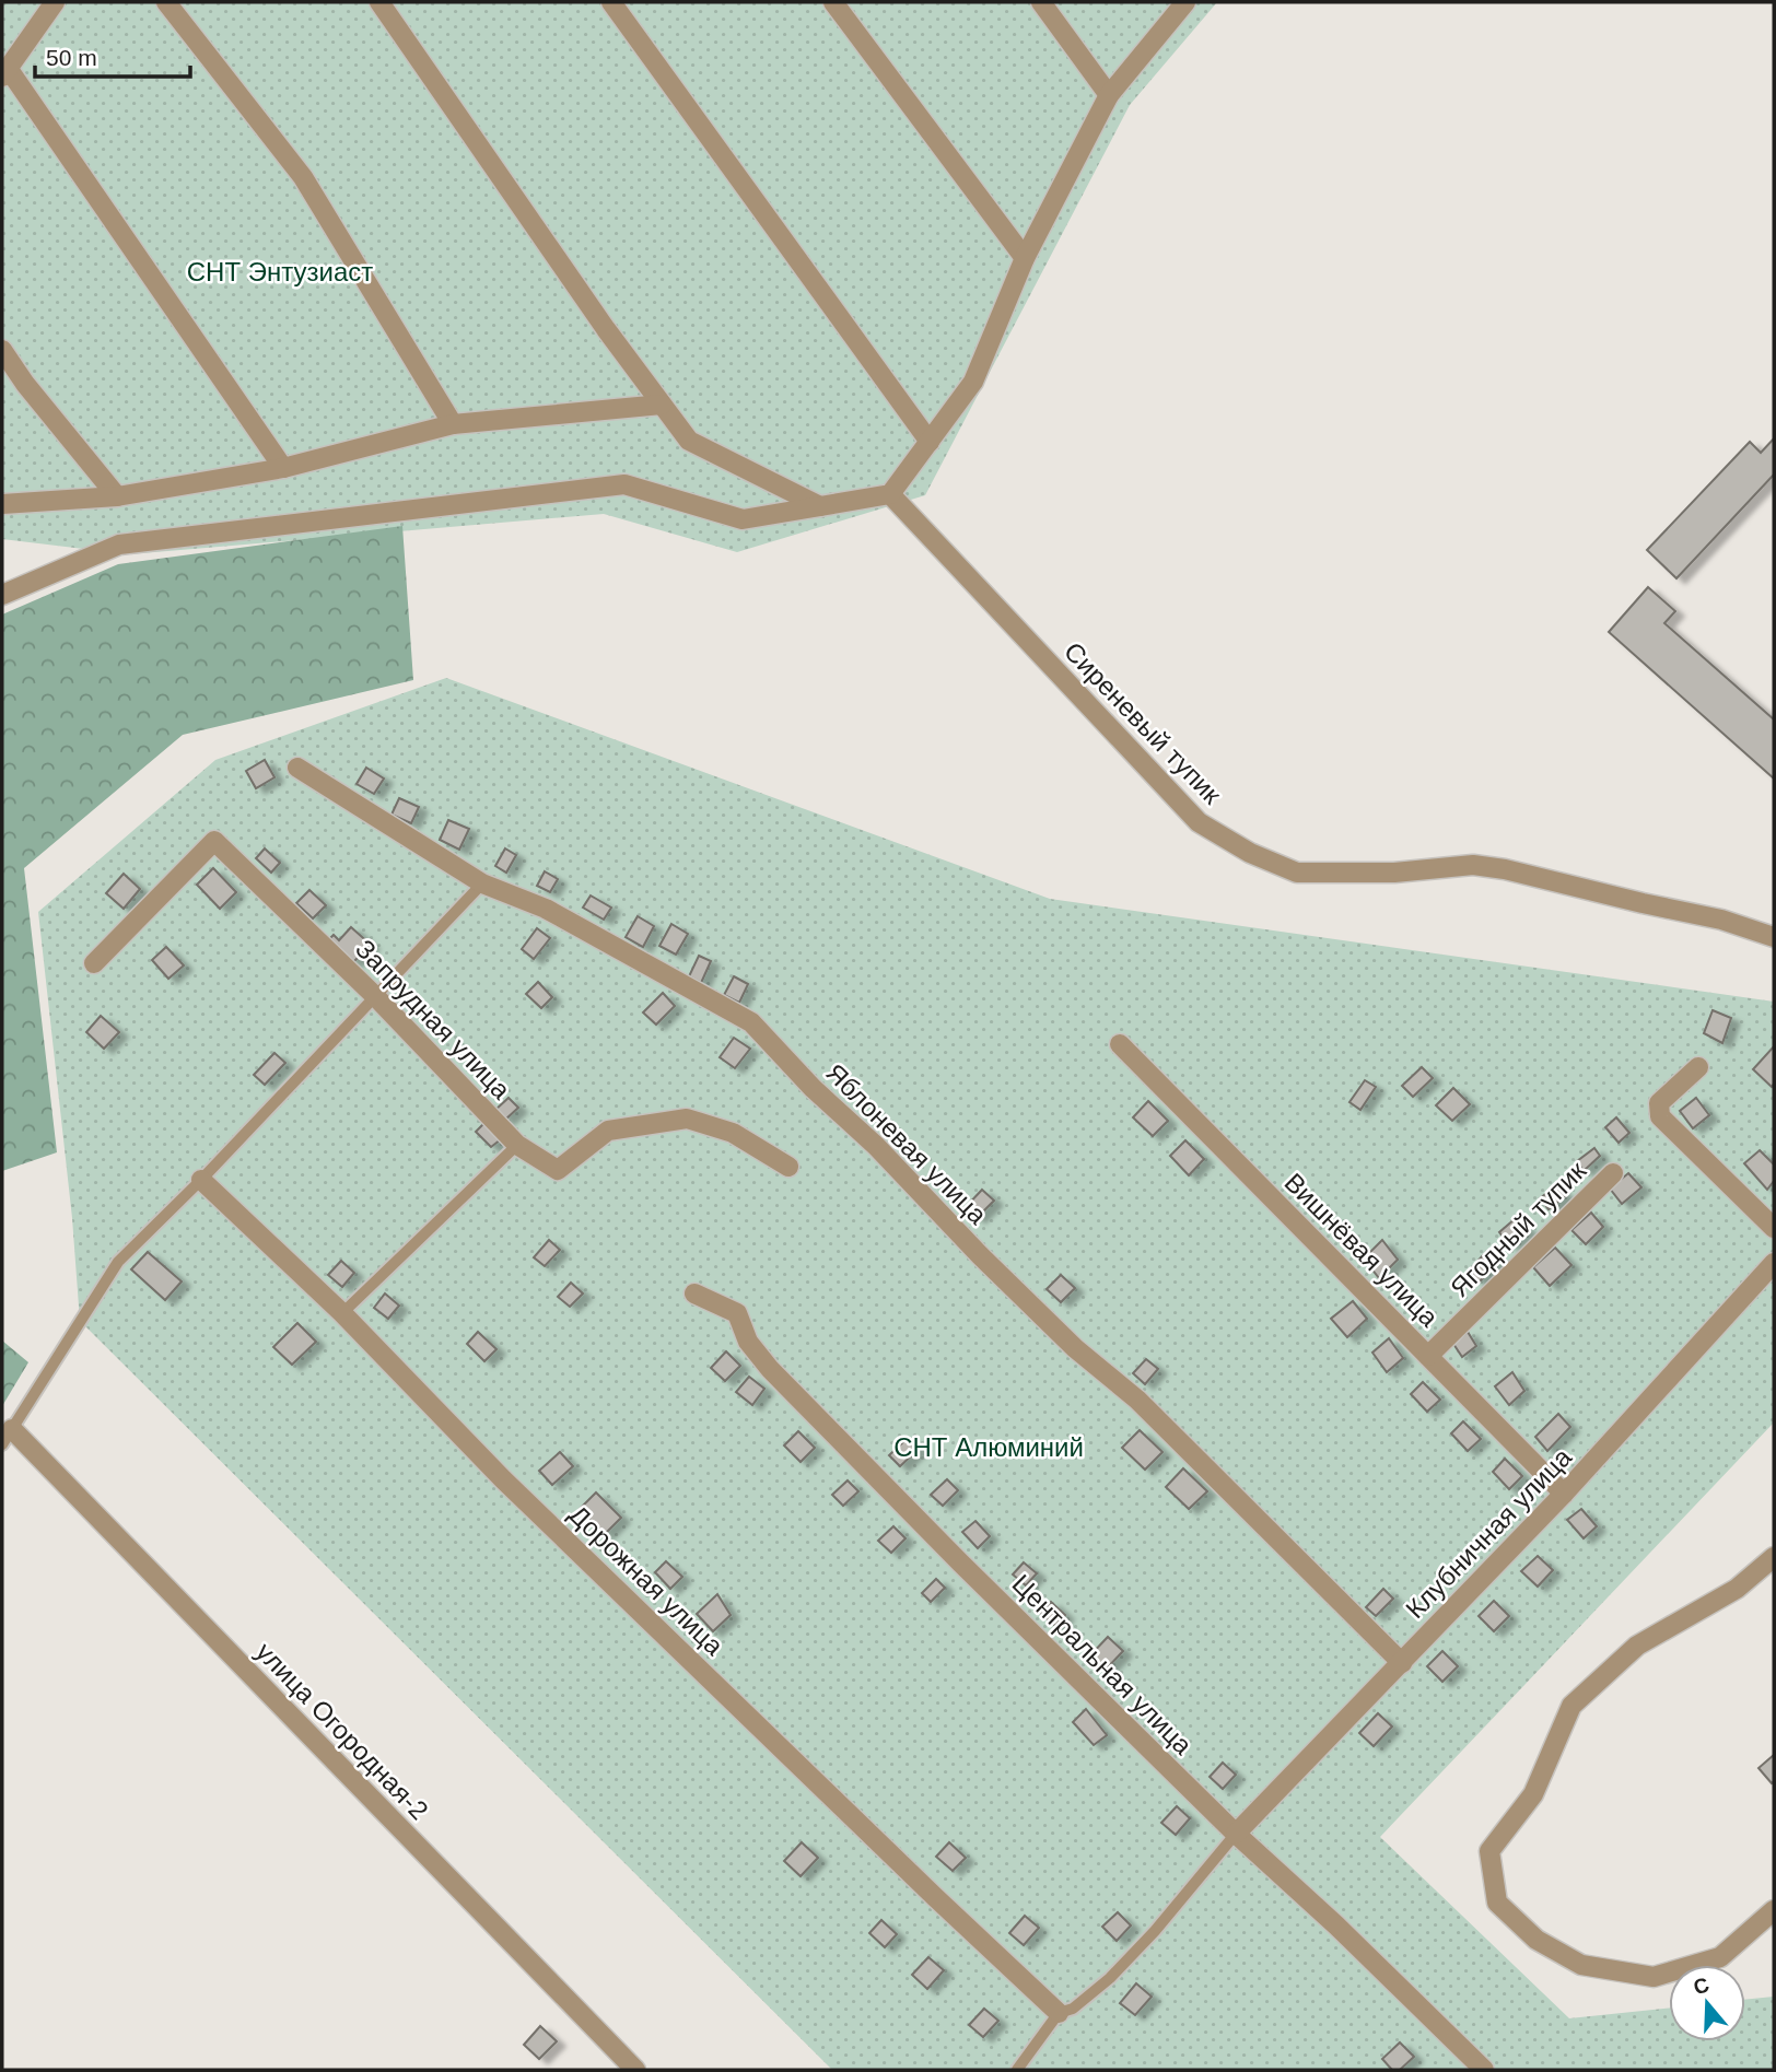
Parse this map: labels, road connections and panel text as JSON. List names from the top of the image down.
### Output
{
  "streets": {
    "street": [
      "Сиреневый тупик",
      "Запрудная улица",
      "Яблоневая улица",
      "Ягодный тупик",
      "Вишнёвая улица",
      "Клубничная улица",
      "Дорожная улица",
      "Центральная улица",
      "улица Огородная-2"
    ]
  },
  "crossings": [
    ["Яблоневая улица", "Клубничная улица"],
    ["Ягодный тупик", "Вишнёвая улица"],
    ["Вишнёвая улица", "Клубничная улица"],
    ["Клубничная улица", "Центральная улица"]
  ],
  "parks": ["СНТ Энтузиаст", "СНТ Алюминий"],
  "scale_bar": "50 m",
  "north": "top"
}
